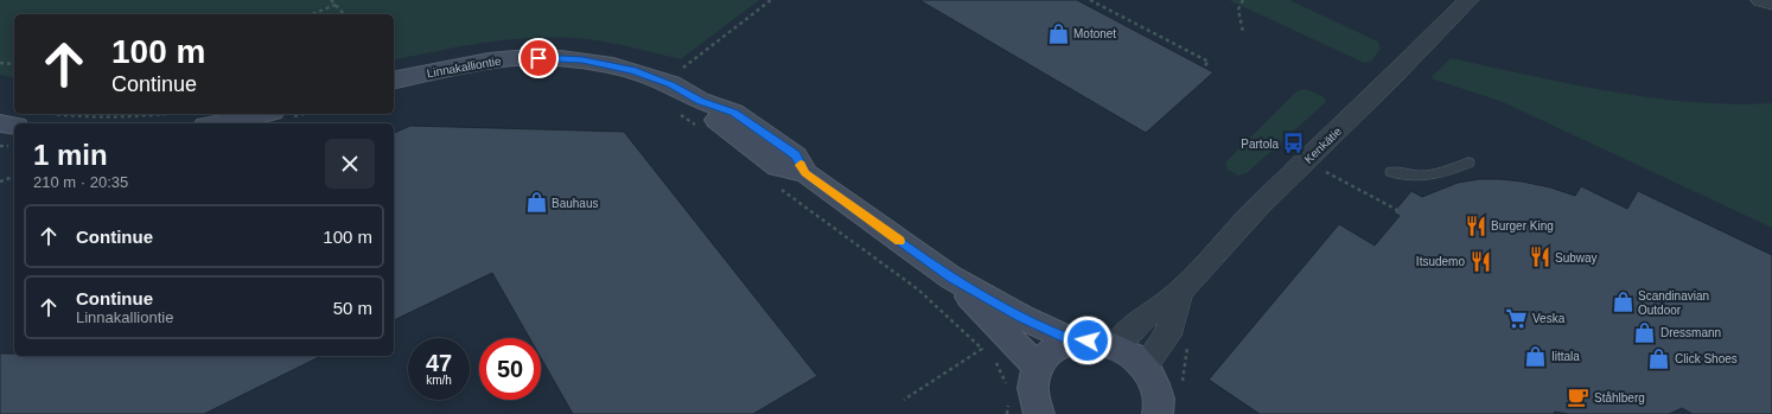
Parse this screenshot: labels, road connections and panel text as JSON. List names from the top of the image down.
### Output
{
  "streets": {
    "main road": ["Linnakalliontie"],
    "street": ["Kenkätie"]
  },
  "places": {
    "shop": [
      "Motonet",
      "Bauhaus",
      "Scandinavian Outdoor",
      "Dressmann",
      "Iittala",
      "Click Shoes"
    ],
    "bus stop": ["Partola"],
    "restaurant": ["Burger King", "Subway", "Itsudemo"],
    "supermarket": ["Veska"],
    "cafe": ["Ståhlberg"]
  },
  "page": {
    "turn": ["100 m", "Continue"],
    "heading": ["1 min", "210 m · 20:35"],
    "list": [
      {
        "name": "Continue",
        "value": "100 m"
      },
      {
        "name": "Continue",
        "note": "Linnakalliontie",
        "value": "50 m"
      }
    ],
    "speed": "47 km/h",
    "limit": "50"
  }
}
